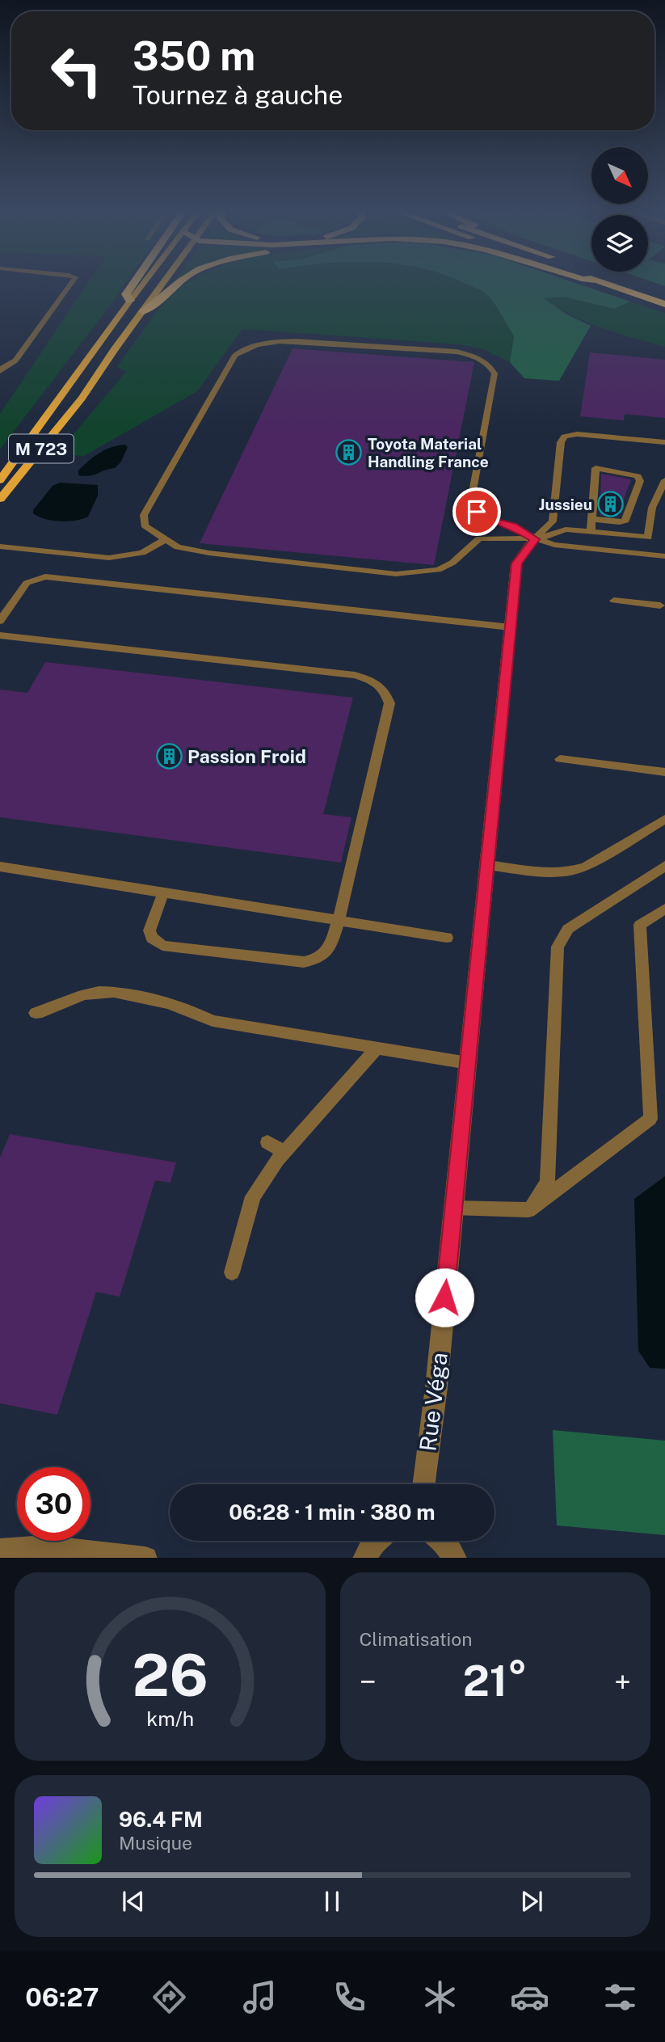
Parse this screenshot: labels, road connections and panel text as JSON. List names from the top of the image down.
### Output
{
  "streets": {
    "main road": ["M 723"],
    "street": ["Rue Véga"]
  },
  "places": {
    "building": ["Toyota Material Handling France", "Jussieu", "Passion Froid"]
  },
  "north": "bottom right",
  "page": {
    "turn": ["350 m", "Tournez à gauche"],
    "limit": "30",
    "trip": "06:28 · 1 min · 380 m",
    "tile": "Climatisation",
    "heat": ["−", "21°", "+"],
    "song": ["96.4 FM", "Musique"],
    "tabs": "06:27",
    "gauge": ["26", "km/h"]
  }
}
